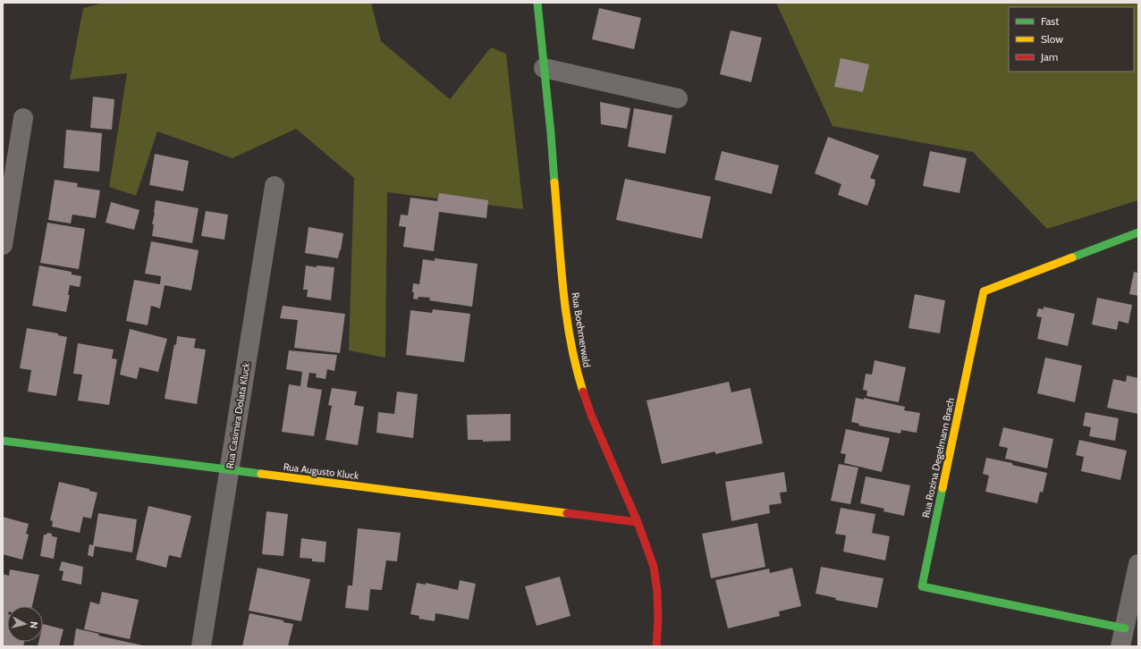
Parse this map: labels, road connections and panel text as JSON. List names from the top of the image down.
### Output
{
  "streets": {
    "street": [
      "Rua Boehmerwald",
      "Rua Casimira Dolata Kluck",
      "Rua Rozina Degelmann Brach",
      "Rua Augusto Kluck"
    ]
  },
  "crossings": [
    ["Rua Boehmerwald", "Rua Augusto Kluck"],
    ["Rua Casimira Dolata Kluck", "Rua Augusto Kluck"]
  ],
  "legend": ["Fast", "Slow", "Jam"],
  "north": "right"
}
